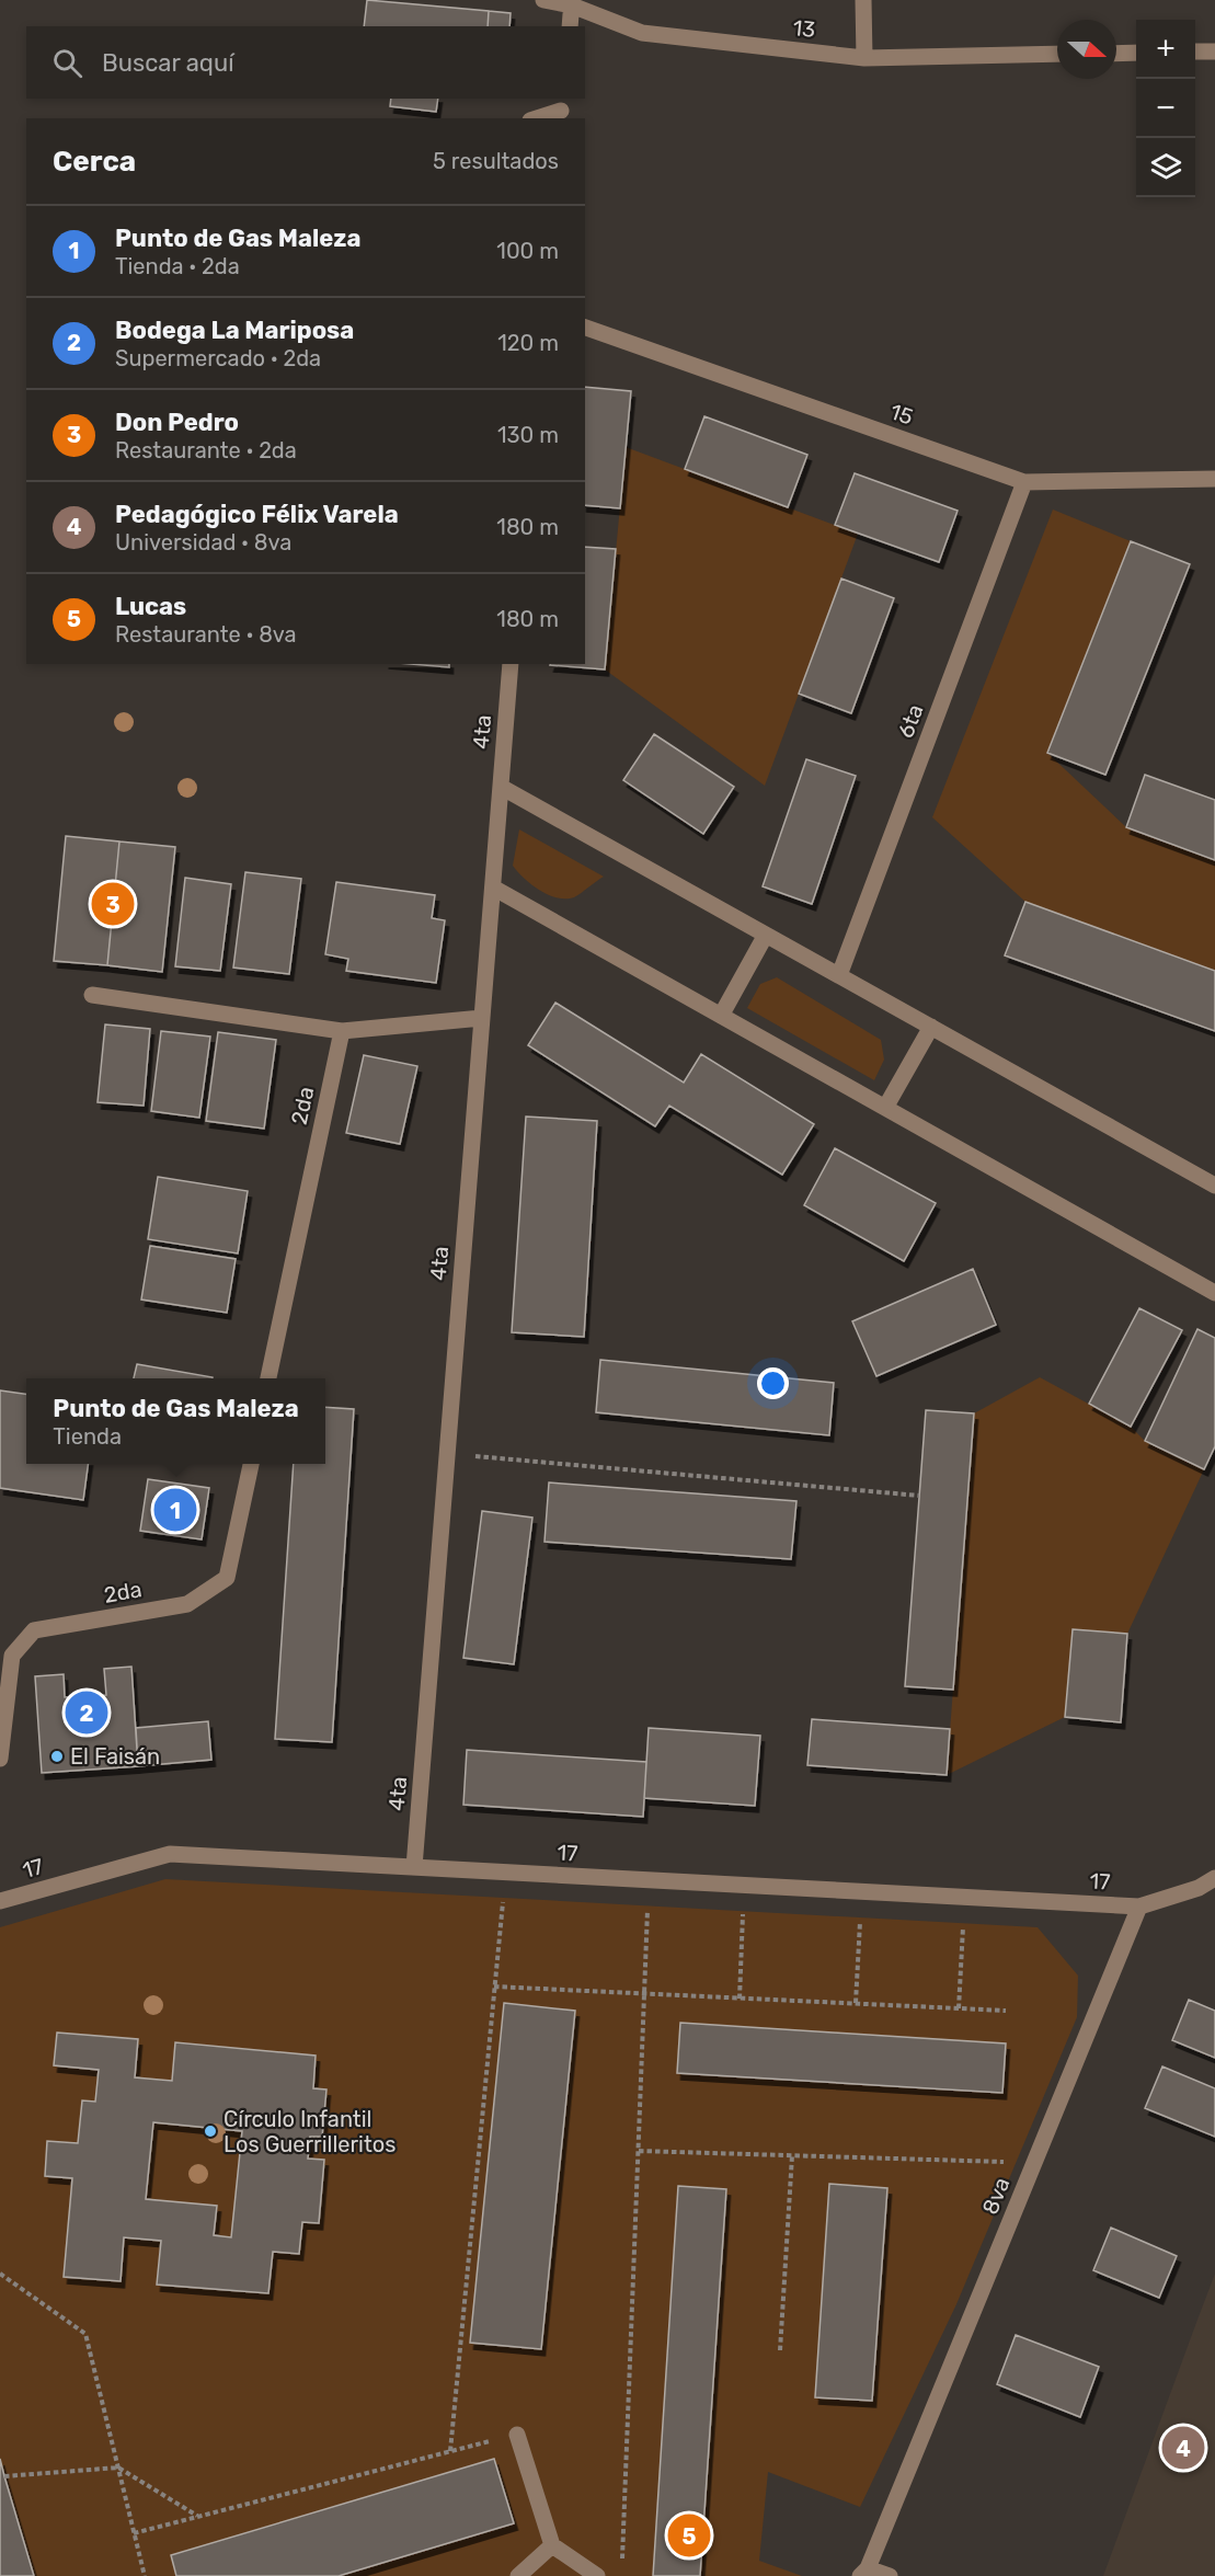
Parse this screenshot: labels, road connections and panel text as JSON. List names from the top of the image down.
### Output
{
  "streets": {
    "street": [
      "13",
      "15",
      "6ta",
      "4ta",
      "2da",
      "17",
      "8va"
    ]
  },
  "crossings": [
    ["15", "6ta"],
    ["4ta", "17"],
    ["17", "8va"]
  ],
  "places": ["El Faisán", "Círculo Infantil Los Guerrilleritos"],
  "north": "right",
  "page": {
    "map_buttons": ["+", "−"],
    "search": "Buscar aquí",
    "heading": ["Cerca", "5 resultados"],
    "list": [
      {
        "mark": "1",
        "name": "Punto de Gas Maleza",
        "note": "Tienda · 2da",
        "value": "100 m"
      },
      {
        "mark": "2",
        "name": "Bodega La Mariposa",
        "note": "Supermercado · 2da",
        "value": "120 m"
      },
      {
        "mark": "3",
        "name": "Don Pedro",
        "note": "Restaurante · 2da",
        "value": "130 m"
      },
      {
        "mark": "4",
        "name": "Pedagógico Félix Varela",
        "note": "Universidad · 8va",
        "value": "180 m"
      },
      {
        "mark": "5",
        "name": "Lucas",
        "note": "Restaurante · 8va",
        "value": "180 m"
      }
    ],
    "pins": [
      "3",
      "1",
      "2",
      "4",
      "5"
    ],
    "popup": ["Punto de Gas Maleza", "Tienda"]
  }
}
